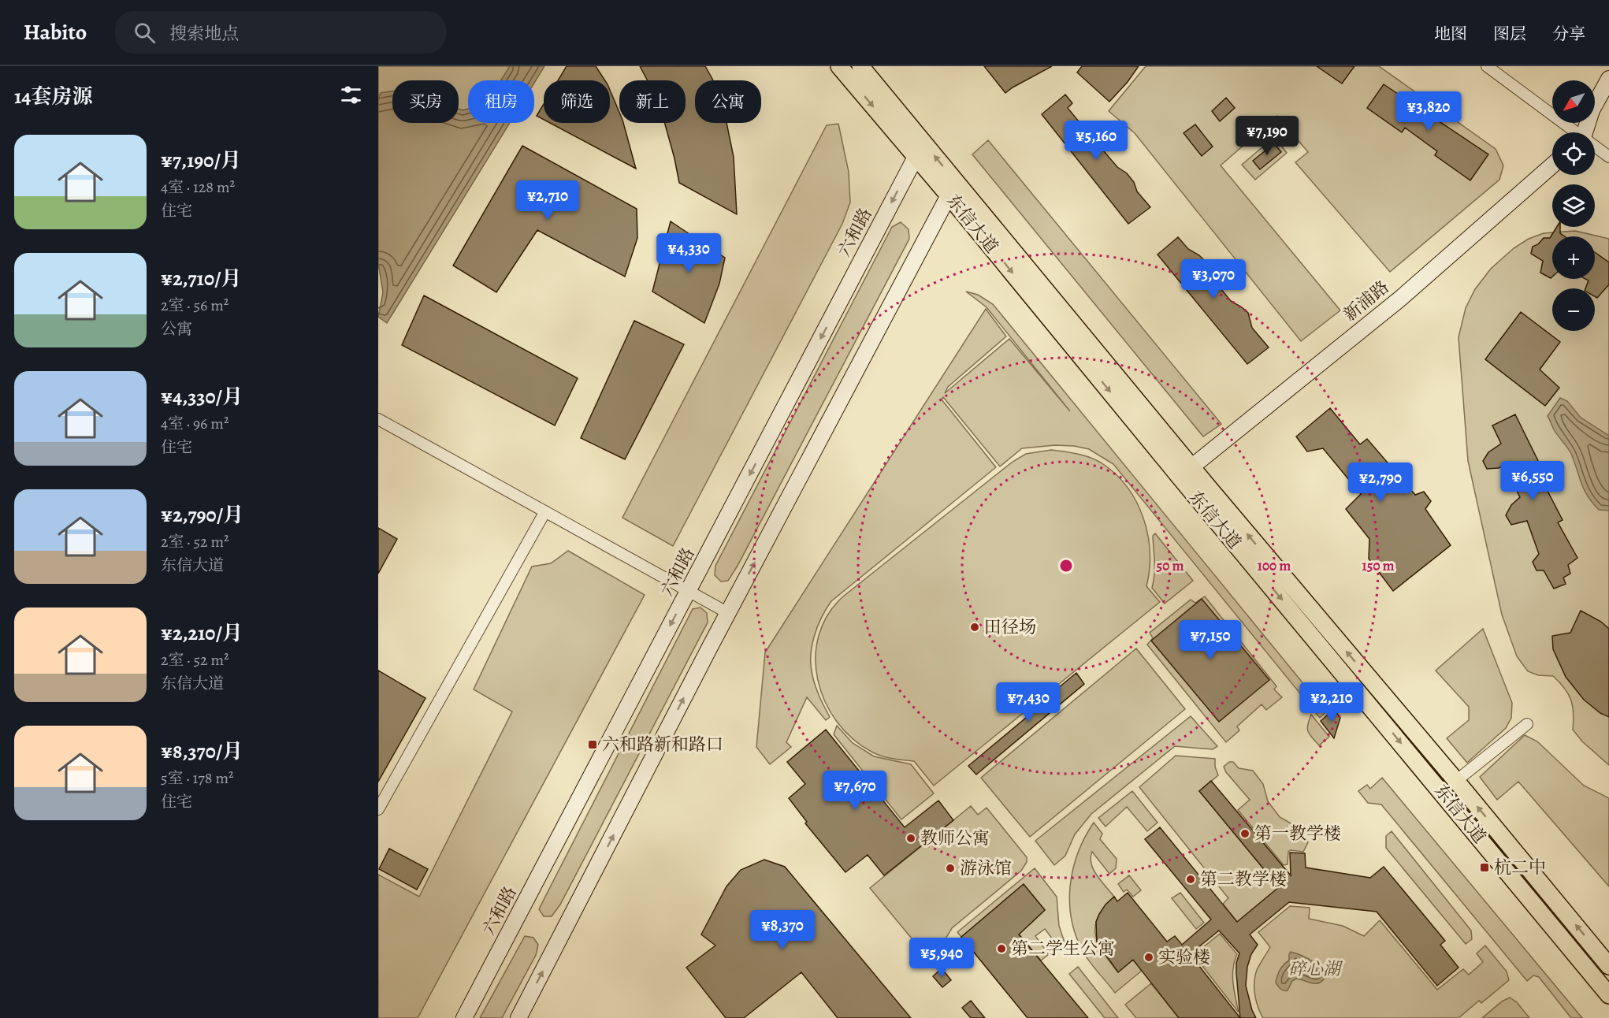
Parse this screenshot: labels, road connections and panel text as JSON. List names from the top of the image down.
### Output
{
  "streets": {
    "main road": ["东信大道", "六和路", "新浦路"]
  },
  "crossings": [
    ["东信大道", "六和路"],
    ["东信大道", "新浦路"]
  ],
  "parks": ["碎心湖"],
  "places": {
    "other": [
      "田径场",
      "第一教学楼",
      "教师公寓",
      "游泳馆",
      "第二教学楼",
      "第二学生公寓",
      "实验楼"
    ],
    "transit": ["六和路新和路口", "杭二中"]
  },
  "north": "bottom left",
  "page": {
    "header": "Habito",
    "search": "搜索地点",
    "nav": ["地图", "图层", "分享"],
    "heading": "14套房源",
    "map_buttons": ["+", "−"],
    "chip": [
      "买房",
      "租房",
      "筛选",
      "新上",
      "公寓"
    ],
    "price": [
      "¥3,820",
      "¥7,190",
      "¥5,160",
      "¥2,710",
      "¥4,330",
      "¥3,070",
      "¥6,550",
      "¥2,790",
      "¥7,150",
      "¥7,430",
      "¥2,210",
      "¥7,670",
      "¥8,370",
      "¥5,940"
    ],
    "list": [
      {
        "name": "¥7,190/月",
        "note": "4室 · 128 m² · 住宅"
      },
      {
        "name": "¥2,710/月",
        "note": "2室 · 56 m² · 公寓"
      },
      {
        "name": "¥4,330/月",
        "note": "4室 · 96 m² · 住宅"
      },
      {
        "name": "¥2,790/月",
        "note": "2室 · 52 m² · 东信大道"
      },
      {
        "name": "¥2,210/月",
        "note": "2室 · 52 m² · 东信大道"
      },
      {
        "name": "¥8,370/月",
        "note": "5室 · 178 m² · 住宅"
      }
    ]
  },
  "rings": ["50 m", "100 m", "150 m"]
}
